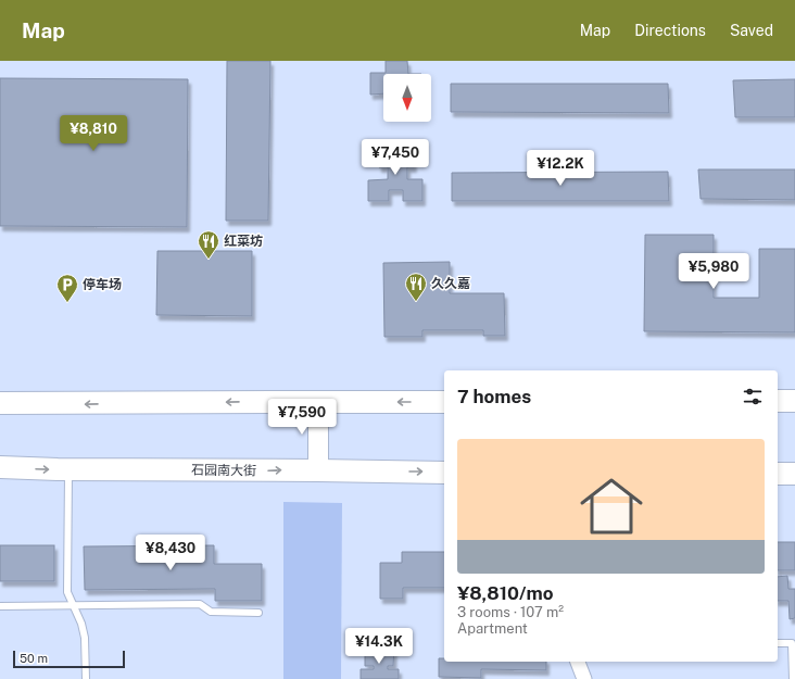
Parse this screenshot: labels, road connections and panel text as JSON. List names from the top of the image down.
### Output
{
  "streets": {
    "main road": ["石园南大街"]
  },
  "places": {
    "restaurant": ["红菜坊", "久久嘉"],
    "parking": ["停车场"]
  },
  "scale_bar": "50 m",
  "north": "bottom",
  "page": {
    "header": "Map",
    "nav": ["Map", "Directions", "Saved"],
    "price": [
      "¥8,810",
      "¥7,450",
      "¥12.2K",
      "¥5,980",
      "¥7,590",
      "¥8,430",
      "¥14.3K"
    ],
    "heading": "7 homes",
    "list": [
      {
        "name": "¥8,810/mo",
        "note": "3 rooms · 107 m² · Apartment"
      }
    ],
    "scale": "50 m"
  }
}
